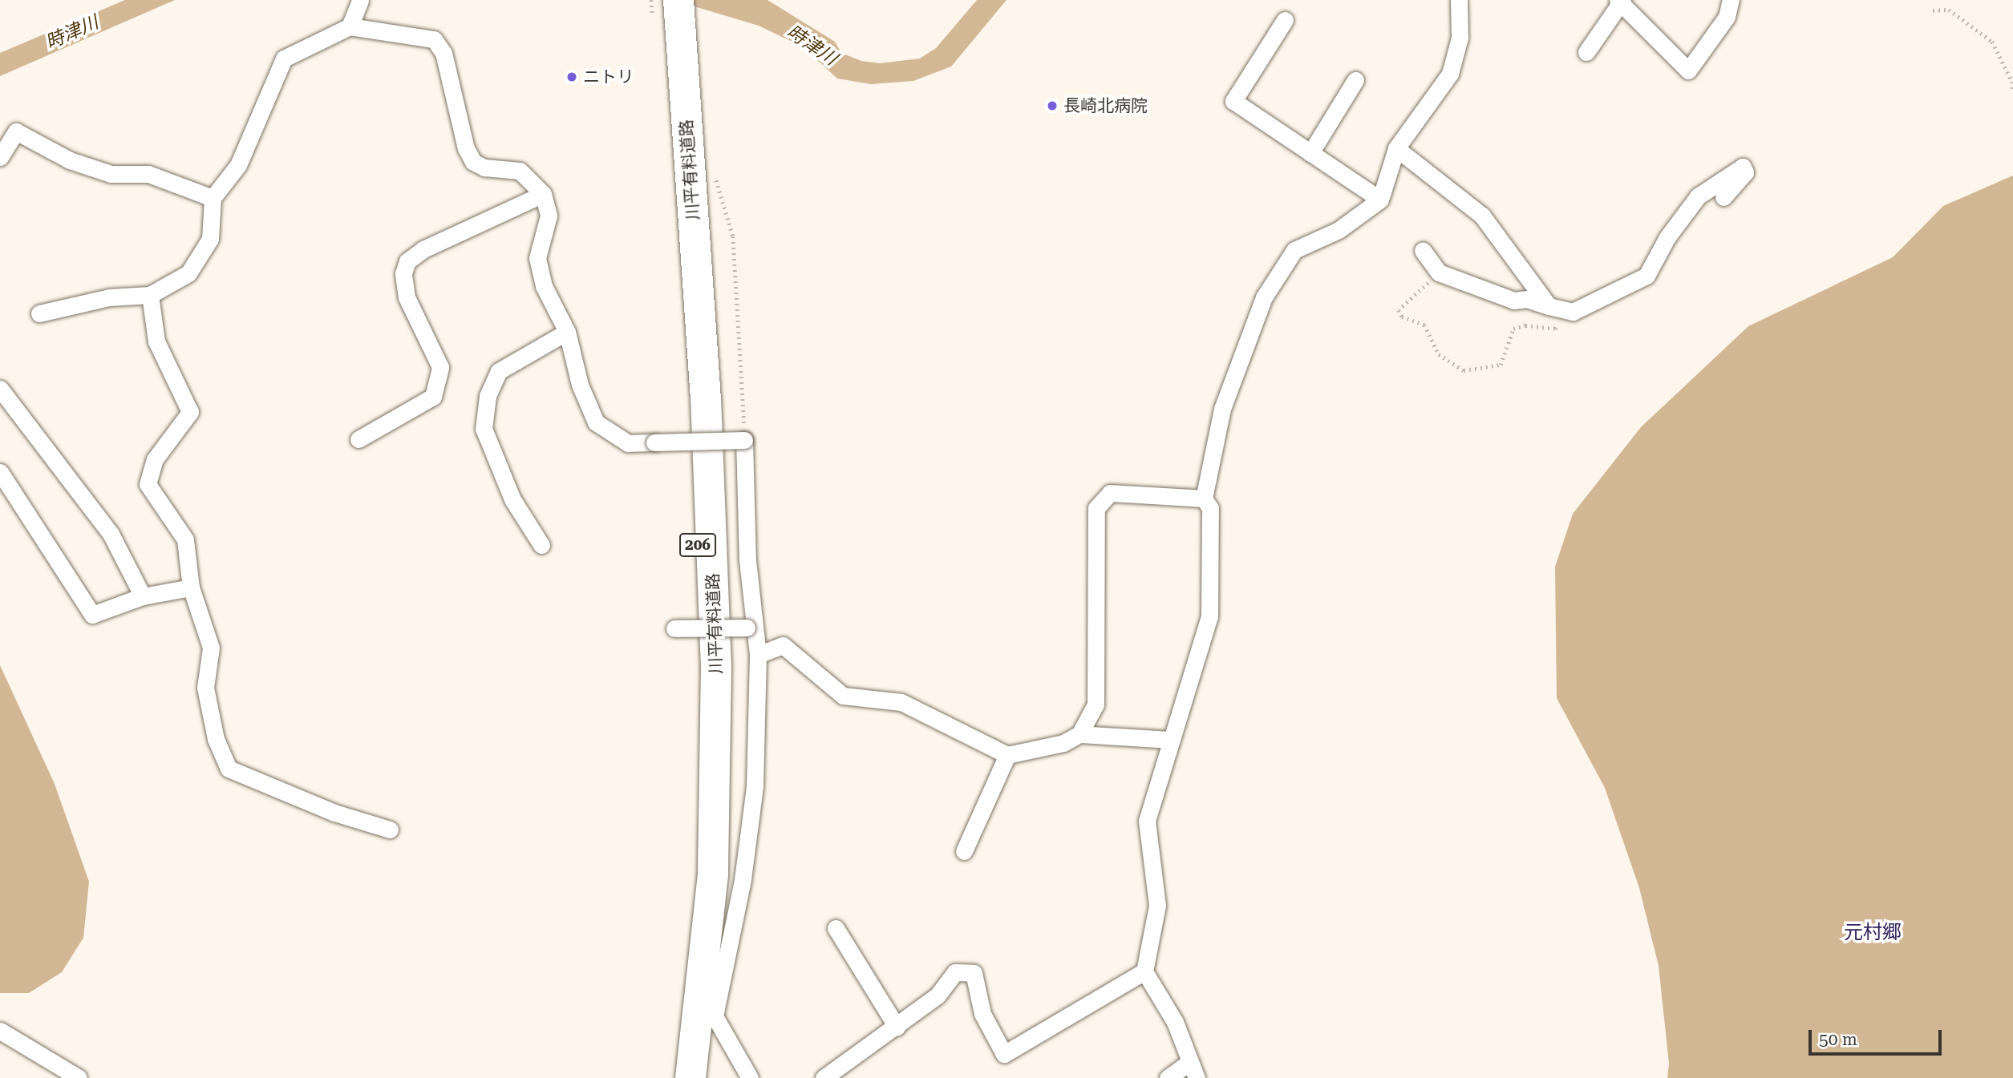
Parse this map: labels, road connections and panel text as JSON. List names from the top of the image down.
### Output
{
  "streets": {
    "highway": ["川平有料道路", "206"]
  },
  "districts": ["元村郷"],
  "water": ["時津川"],
  "places": ["ニトリ", "長崎北病院"],
  "scale_bar": "50 m"
}
